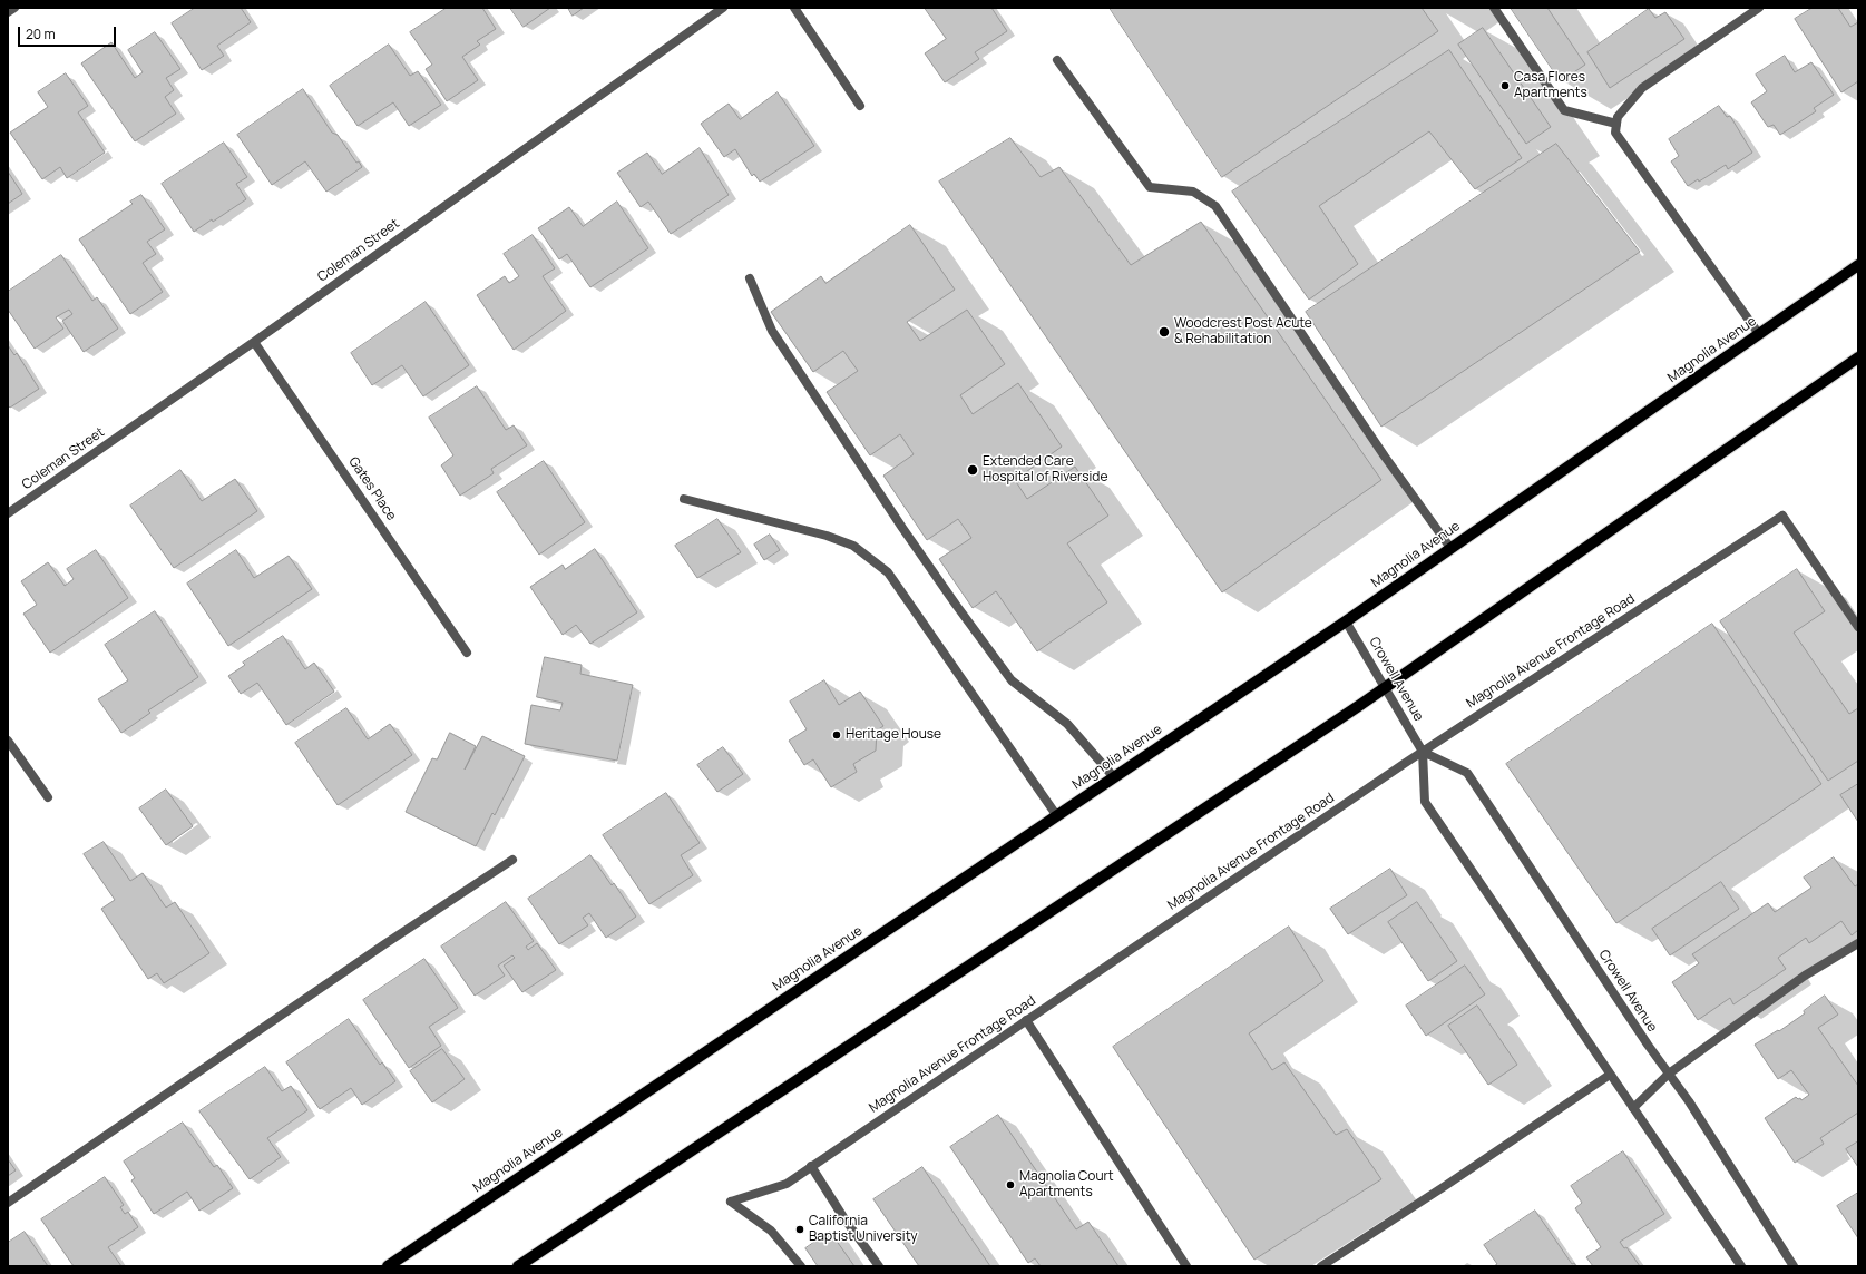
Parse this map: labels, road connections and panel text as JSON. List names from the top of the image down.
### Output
{
  "streets": {
    "main road": ["Magnolia Avenue"],
    "street": [
      "Coleman Street",
      "Gates Place",
      "Magnolia Avenue Frontage Road",
      "Crowell Avenue"
    ]
  },
  "crossings": [
    ["Coleman Street", "Gates Place"],
    ["Magnolia Avenue", "Crowell Avenue"],
    ["Magnolia Avenue Frontage Road", "Crowell Avenue"]
  ],
  "places": [
    "Casa Flores Apartments",
    "Woodcrest Post Acute & Rehabilitation",
    "Extended Care Hospital of Riverside",
    "Heritage House",
    "Magnolia Court Apartments",
    "California Baptist University"
  ],
  "scale_bar": "20 m"
}
